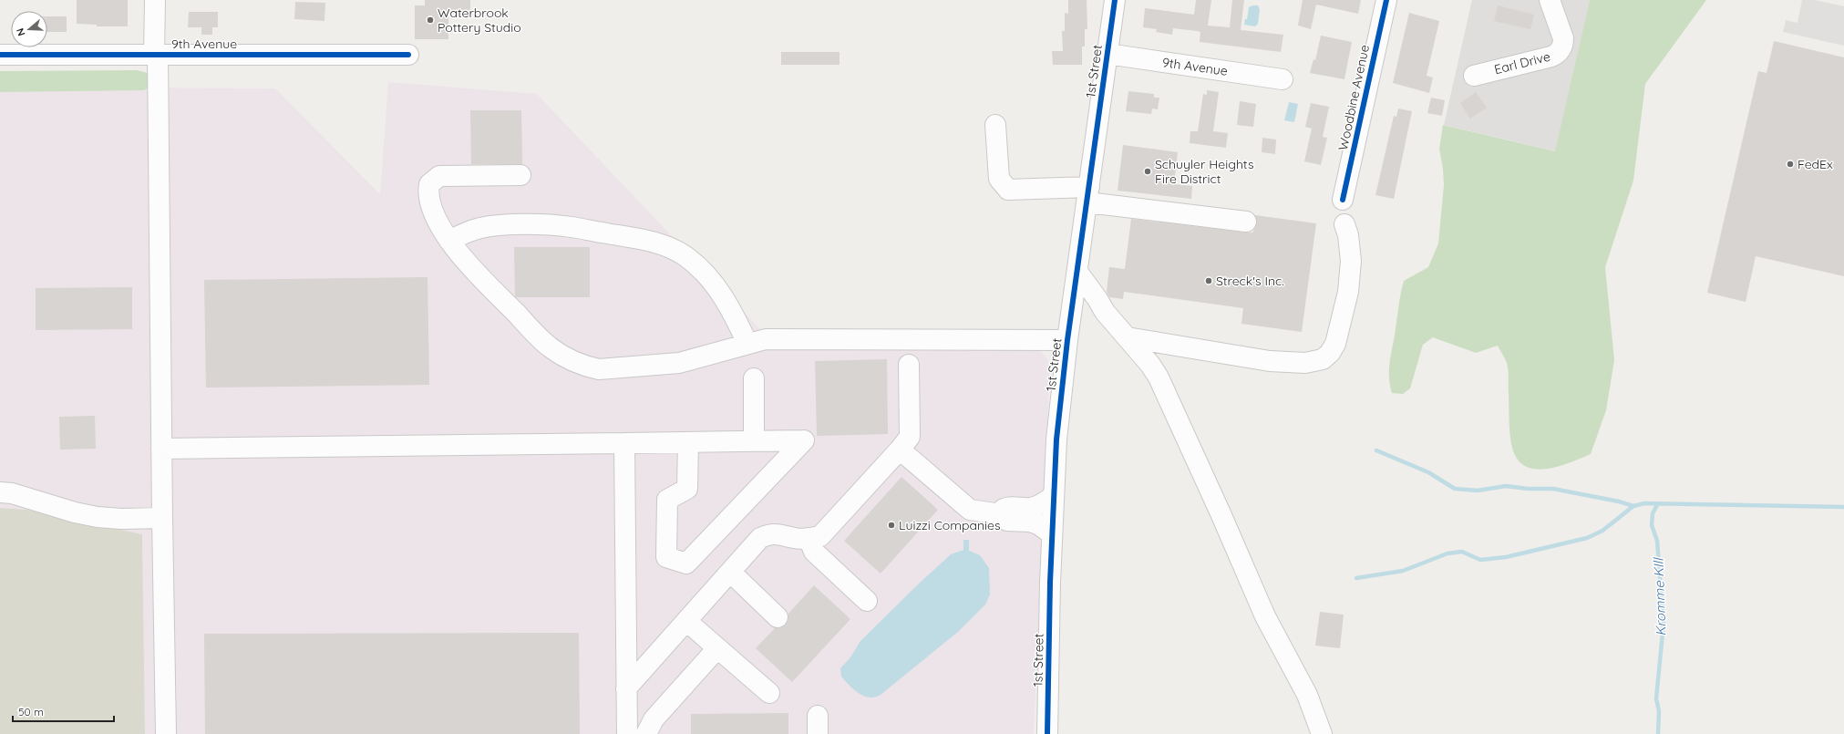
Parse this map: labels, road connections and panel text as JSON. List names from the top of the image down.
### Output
{
  "streets": {
    "street": [
      "9th Avenue",
      "Earl Drive",
      "1st Street",
      "Woodbine Avenue"
    ]
  },
  "crossings": [
    ["9th Avenue", "1st Street"]
  ],
  "water": ["Kromme KIll"],
  "places": [
    "Waterbrook Pottery Studio",
    "FedEx",
    "Schuyler Heights Fire District",
    "Streck's Inc.",
    "Luizzi Companies"
  ],
  "scale_bar": "50 m",
  "north": "left"
}
